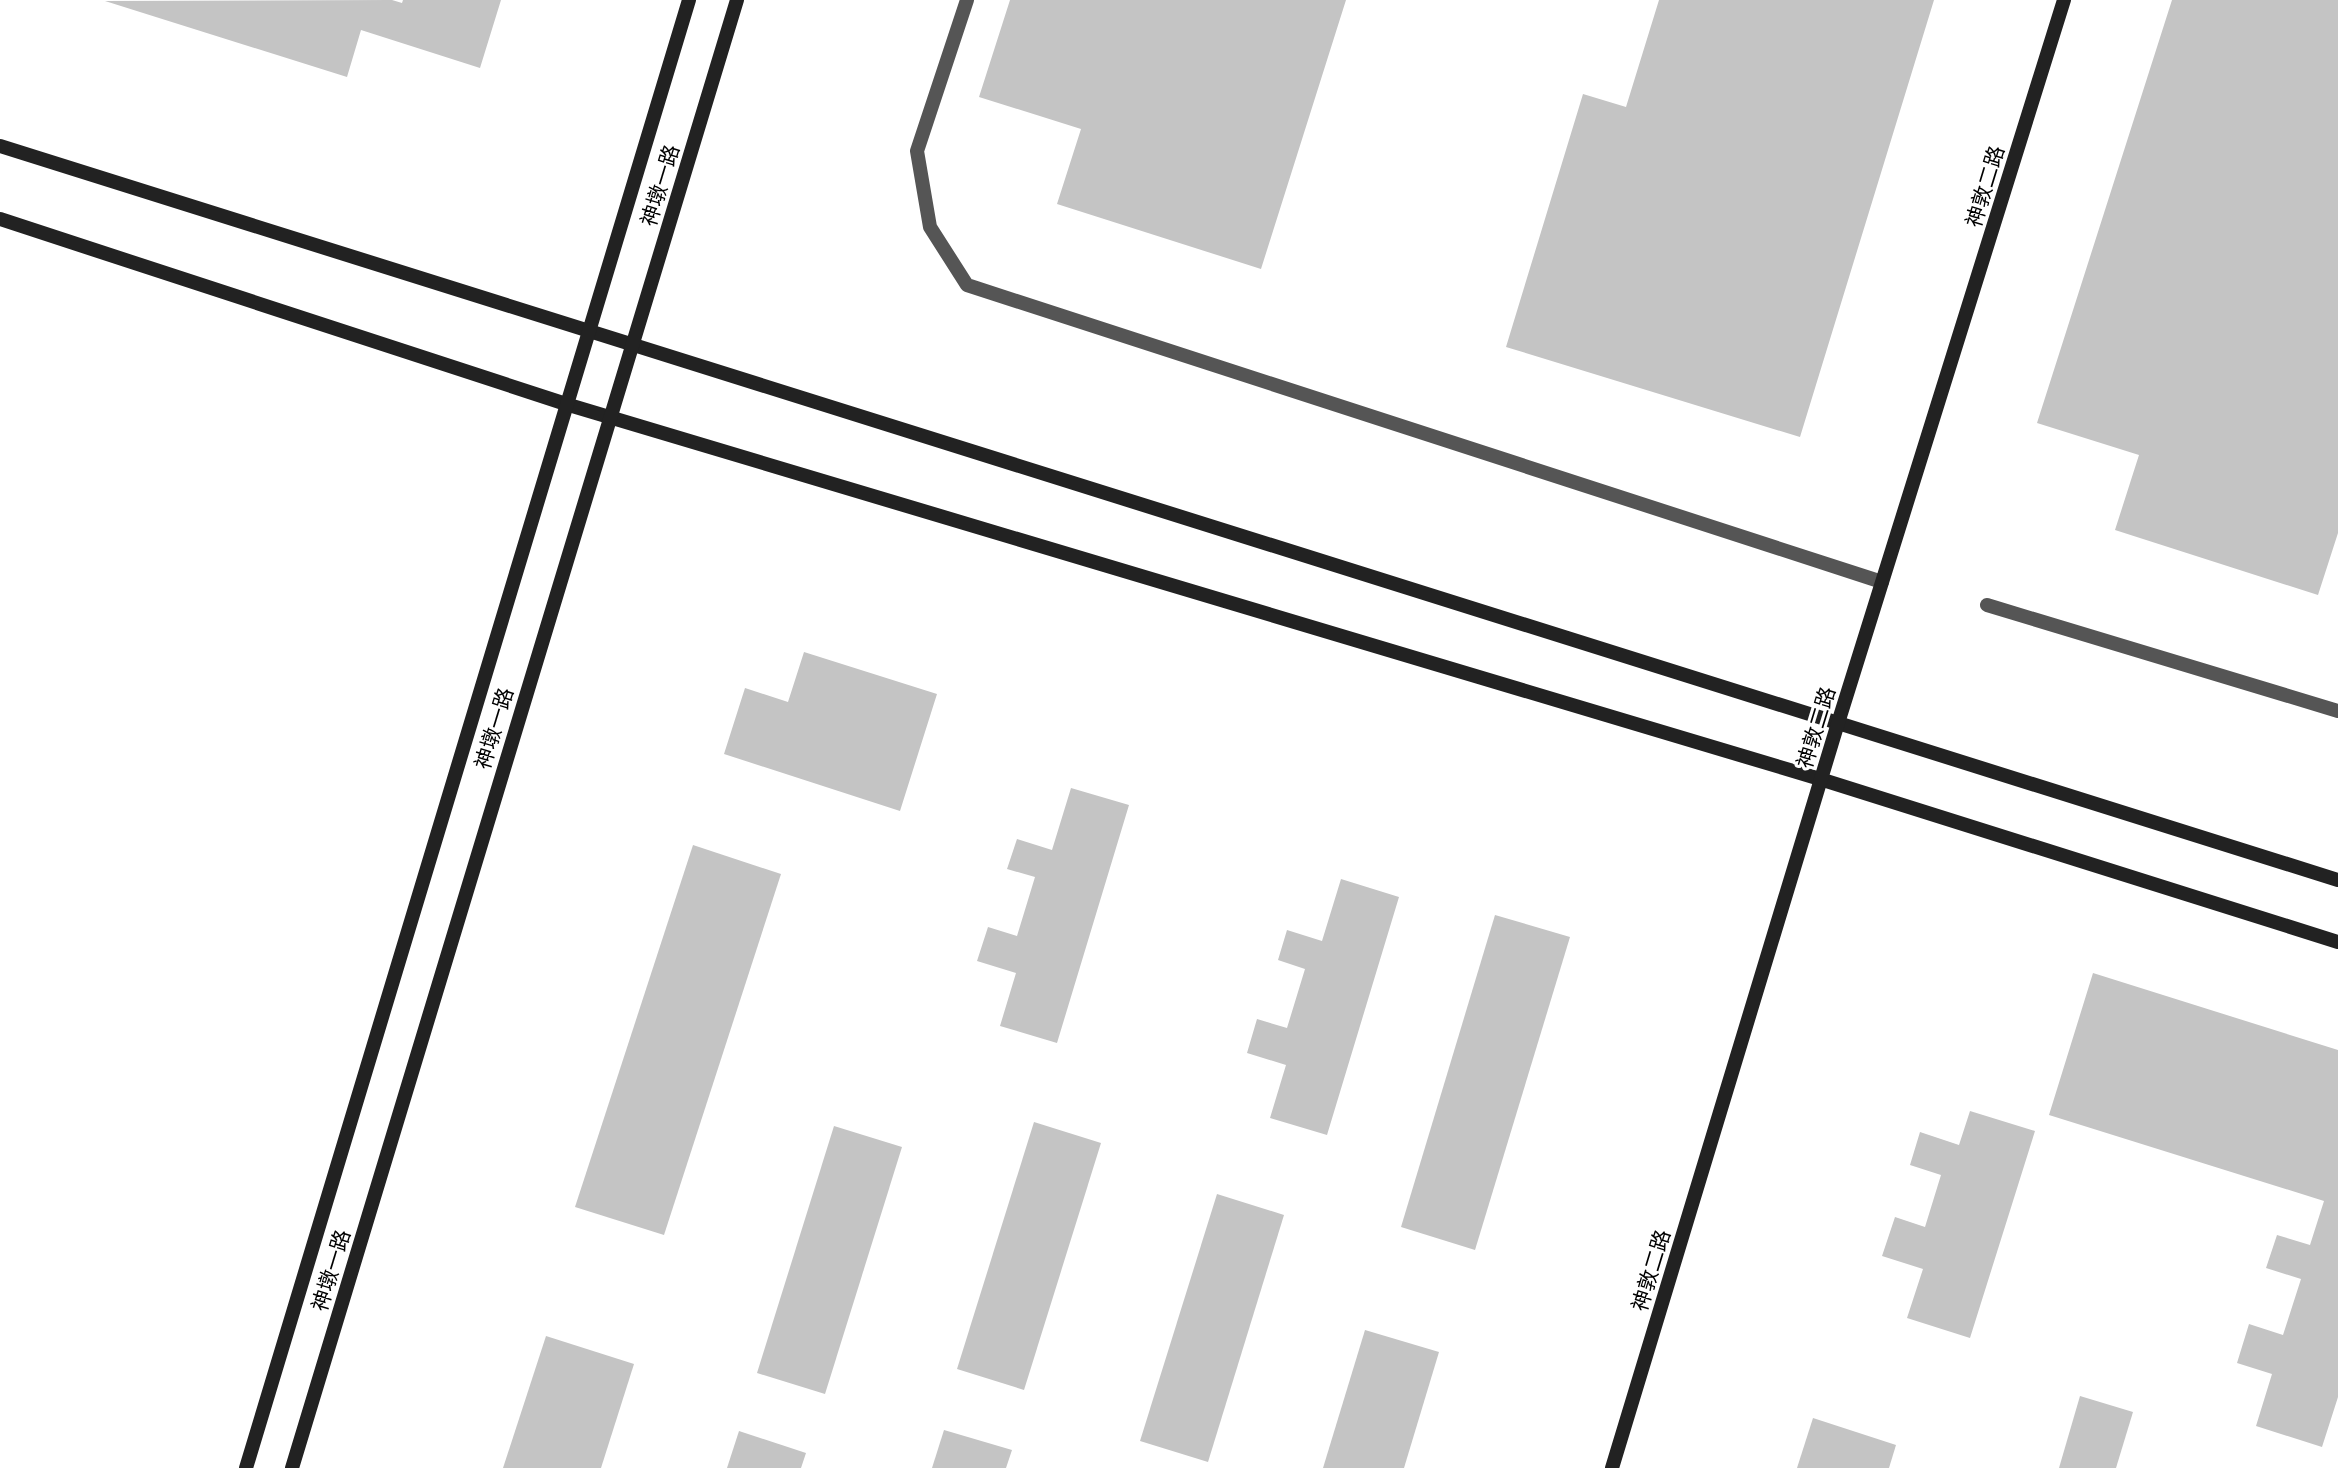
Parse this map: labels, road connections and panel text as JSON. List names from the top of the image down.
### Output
{
  "streets": {
    "street": ["神墩一路", "神敦二路"]
  }
}
